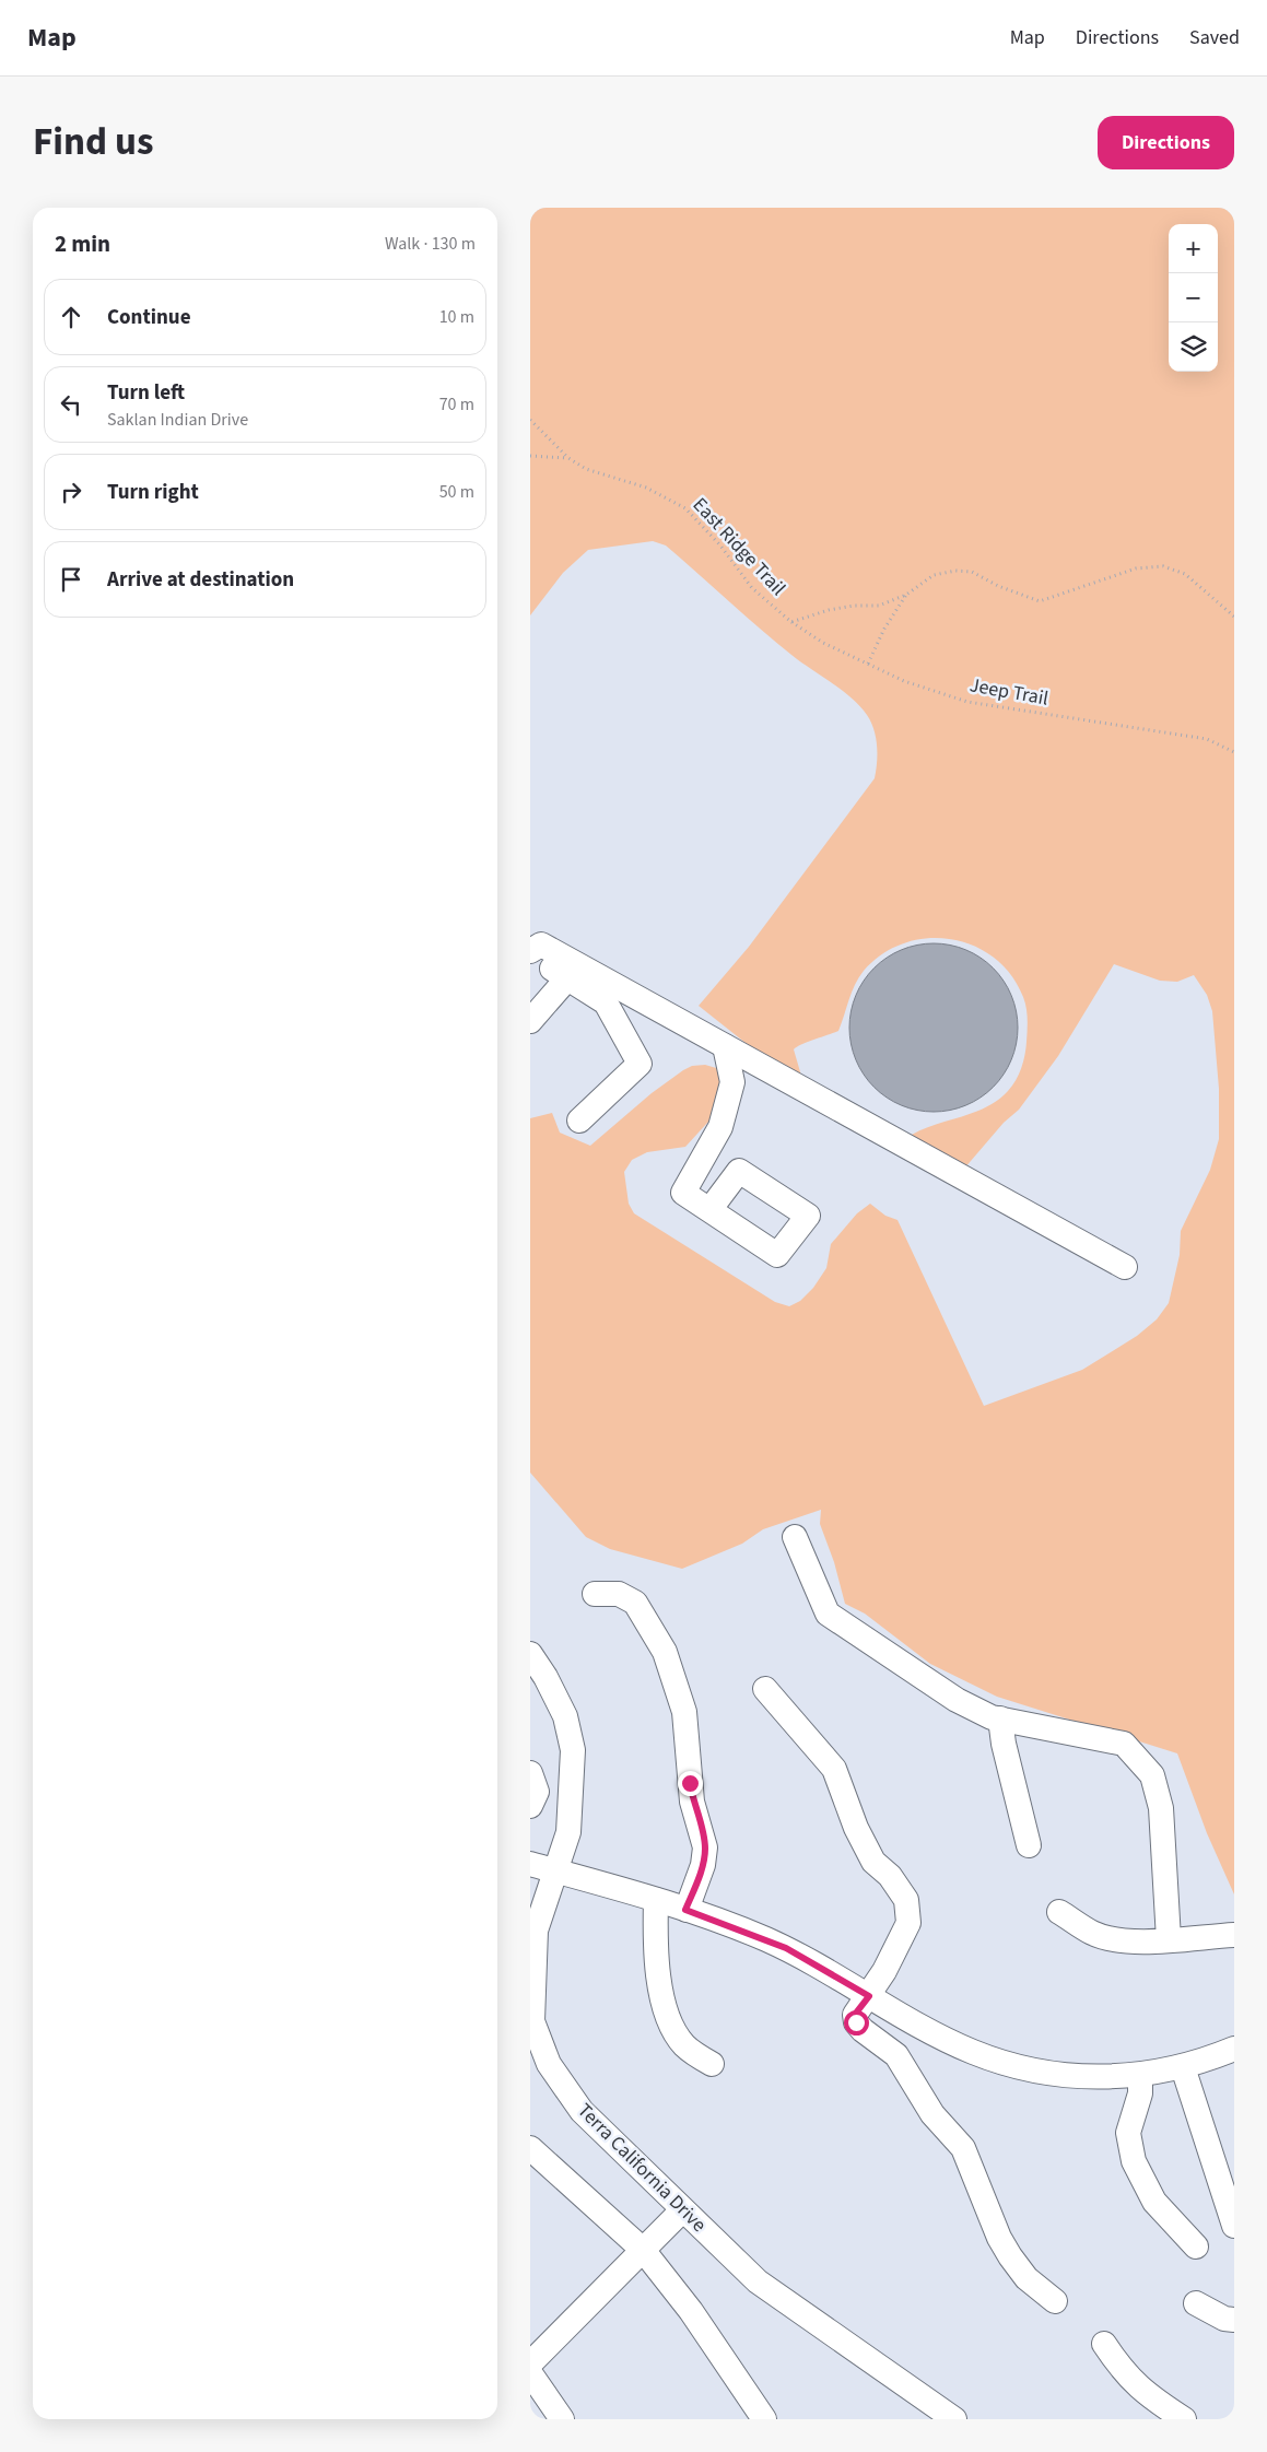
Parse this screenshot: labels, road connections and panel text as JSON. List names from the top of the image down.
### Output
{
  "streets": {
    "street": ["Terra California Drive"],
    "path": ["East Ridge Trail", "Jeep Trail"]
  },
  "crossings": [
    ["East Ridge Trail", "Jeep Trail"]
  ],
  "page": {
    "header": "Map",
    "nav": ["Map", "Directions", "Saved"],
    "title": "Find us",
    "buttons": "Directions",
    "heading": ["2 min", "Walk · 130 m"],
    "map_buttons": ["+", "−"],
    "list": [
      ["Continue", "10 m"],
      ["Turn left", "Saklan Indian Drive", "70 m"],
      ["Turn right", "50 m"],
      "Arrive at destination"
    ]
  }
}
